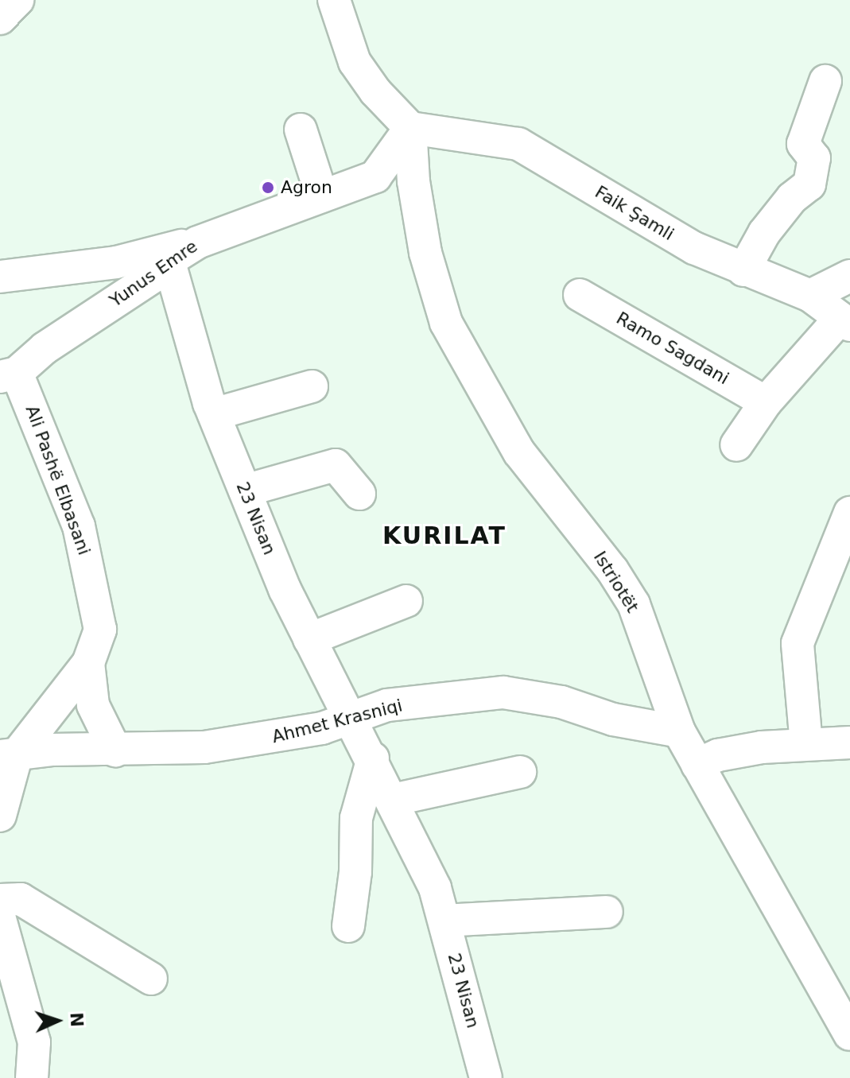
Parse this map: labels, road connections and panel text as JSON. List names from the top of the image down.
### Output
{
  "streets": {
    "street": [
      "Faik Şamli",
      "Yunus Emre",
      "Ramo Sagdani",
      "Ali Pashë Elbasani",
      "23 Nisan",
      "Istriotët",
      "Ahmet Krasniqi"
    ]
  },
  "crossings": [
    ["Faik Şamli", "Yunus Emre"],
    ["Faik Şamli", "Istriotët"],
    ["Yunus Emre", "Ali Pashë Elbasani"],
    ["Yunus Emre", "23 Nisan"],
    ["Yunus Emre", "Istriotët"],
    ["Ali Pashë Elbasani", "Ahmet Krasniqi"],
    ["23 Nisan", "Ahmet Krasniqi"],
    ["Istriotët", "Ahmet Krasniqi"]
  ],
  "districts": ["KURILAT"],
  "places": ["Agron"],
  "north": "right"
}
